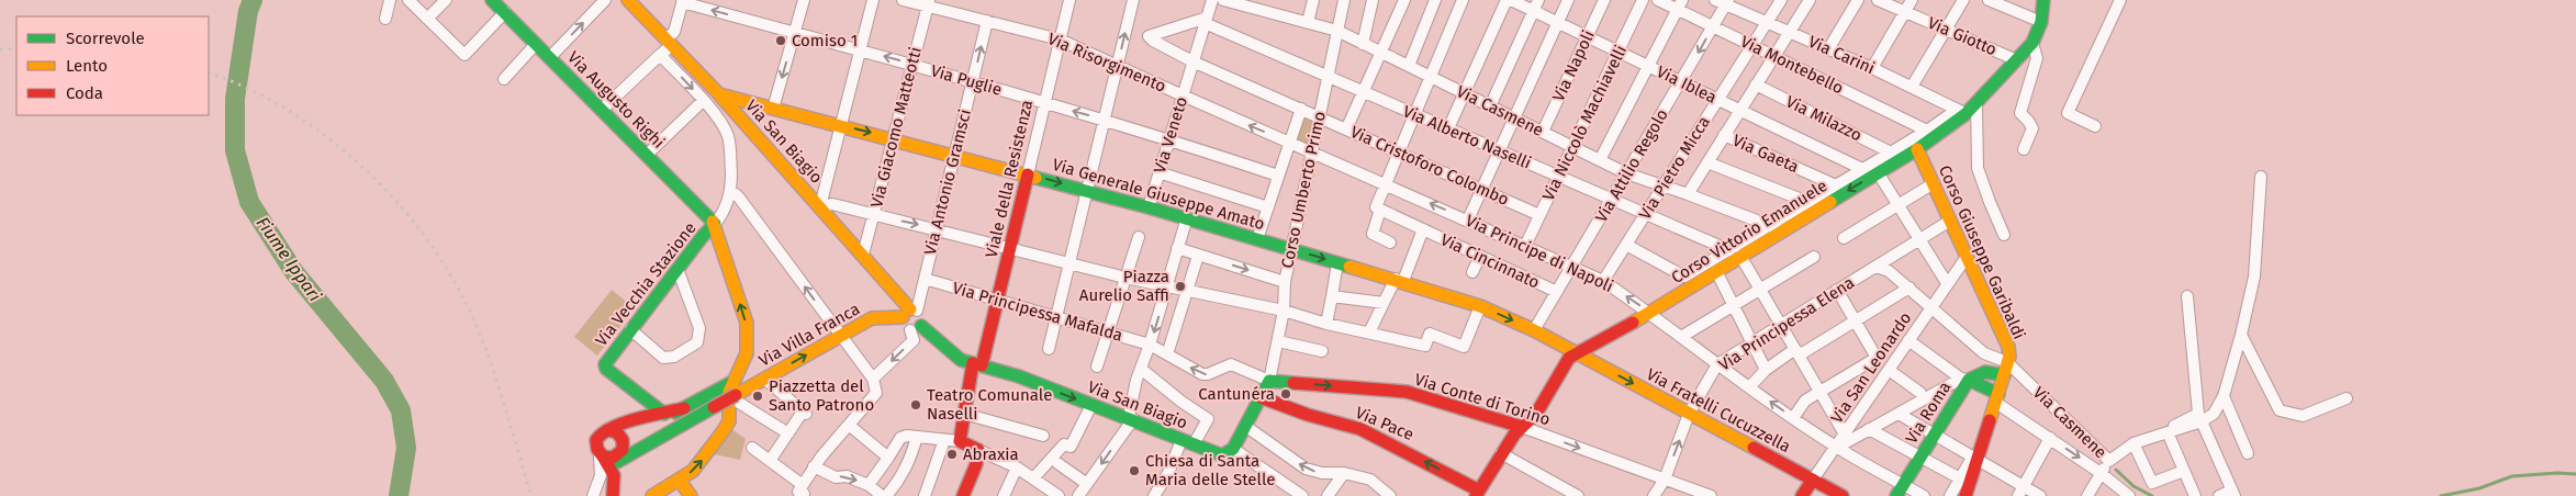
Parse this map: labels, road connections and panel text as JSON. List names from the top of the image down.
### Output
{
  "streets": {
    "street": [
      "Via Giotto",
      "Via Carini",
      "Via Risorgimento",
      "Via Montebello",
      "Via Napoli",
      "Via Puglie",
      "Via Iblea",
      "Via Augusto Righi",
      "Via Casmene",
      "Via Milazzo",
      "Via Niccolò Machiavelli",
      "Via Giacomo Matteotti",
      "Via Veneto",
      "Via Alberto Naselli",
      "Via San Biagio",
      "Via Gaeta",
      "Via Cristoforo Colombo",
      "Via Attilio Regolo",
      "Via Pietro Micca",
      "Viale della Resistenza",
      "Via Antonio Gramsci",
      "Corso Umberto Primo",
      "Via Generale Giuseppe Amato",
      "Corso Vittorio Emanuele",
      "Corso Giuseppe Garibaldi",
      "Via Principe di Napoli",
      "Via Cincinnato",
      "Via Vecchia Stazione",
      "Via Principessa Mafalda",
      "Via Principessa Elena",
      "Via Villa Franca",
      "Via San Leonardo",
      "Via Conte di Torino",
      "Via Fratelli Cucuzzella",
      "Via Roma",
      "Via Pace"
    ]
  },
  "crossings": [
    ["Via Giotto", "Corso Vittorio Emanuele"],
    ["Via Carini", "Via Attilio Regolo"],
    ["Via Carini", "Via Pietro Micca"],
    ["Via Carini", "Corso Vittorio Emanuele"],
    ["Via Risorgimento", "Via Giacomo Matteotti"],
    ["Via Risorgimento", "Via Veneto"],
    ["Via Risorgimento", "Viale della Resistenza"],
    ["Via Risorgimento", "Via Antonio Gramsci"],
    ["Via Risorgimento", "Via Principe di Napoli"],
    ["Via Montebello", "Via Attilio Regolo"],
    ["Via Montebello", "Via Pietro Micca"],
    ["Via Napoli", "Via Iblea"],
    ["Via Napoli", "Via Casmene"],
    ["Via Puglie", "Via Giacomo Matteotti"],
    ["Via Puglie", "Via Veneto"],
    ["Via Puglie", "Viale della Resistenza"],
    ["Via Puglie", "Via Antonio Gramsci"],
    ["Via Iblea", "Via Niccolò Machiavelli"],
    ["Via Iblea", "Via Attilio Regolo"],
    ["Via Iblea", "Via Pietro Micca"],
    ["Via Augusto Righi", "Via Vecchia Stazione"],
    ["Via Casmene", "Via Niccolò Machiavelli"],
    ["Via Casmene", "Via Attilio Regolo"],
    ["Via Casmene", "Via Pietro Micca"],
    ["Via Casmene", "Corso Umberto Primo"],
    ["Via Casmene", "Corso Giuseppe Garibaldi"],
    ["Via Casmene", "Via Principessa Elena"],
    ["Via Casmene", "Via San Leonardo"],
    ["Via Niccolò Machiavelli", "Via Alberto Naselli"],
    ["Via Niccolò Machiavelli", "Via Cristoforo Colombo"],
    ["Via Niccolò Machiavelli", "Via Principe di Napoli"],
    ["Via Giacomo Matteotti", "Via San Biagio"],
    ["Via Giacomo Matteotti", "Via Generale Giuseppe Amato"],
    ["Via Veneto", "Via Alberto Naselli"],
    ["Via Veneto", "Via Cristoforo Colombo"],
    ["Via Veneto", "Via Generale Giuseppe Amato"],
    ["Via Veneto", "Via Principe di Napoli"],
    ["Via Alberto Naselli", "Via Cristoforo Colombo"],
    ["Via Alberto Naselli", "Via Attilio Regolo"],
    ["Via Alberto Naselli", "Via Pietro Micca"],
    ["Via Alberto Naselli", "Corso Umberto Primo"],
    ["Via Alberto Naselli", "Corso Vittorio Emanuele"],
    ["Via San Biagio", "Viale della Resistenza"],
    ["Via San Biagio", "Via Antonio Gramsci"],
    ["Via San Biagio", "Via Generale Giuseppe Amato"],
    ["Via San Biagio", "Via Villa Franca"],
    ["Via Cristoforo Colombo", "Corso Umberto Primo"],
    ["Via Attilio Regolo", "Via Generale Giuseppe Amato"],
    ["Via Attilio Regolo", "Via Principe di Napoli"],
    ["Via Attilio Regolo", "Via Cincinnato"],
    ["Via Pietro Micca", "Via Principe di Napoli"],
    ["Viale della Resistenza", "Via Generale Giuseppe Amato"],
    ["Viale della Resistenza", "Via Principessa Mafalda"],
    ["Via Antonio Gramsci", "Via Generale Giuseppe Amato"],
    ["Via Antonio Gramsci", "Via Principessa Mafalda"],
    ["Via Antonio Gramsci", "Via Villa Franca"],
    ["Corso Umberto Primo", "Via Generale Giuseppe Amato"],
    ["Corso Umberto Primo", "Via Principe di Napoli"],
    ["Corso Umberto Primo", "Via Conte di Torino"],
    ["Via Generale Giuseppe Amato", "Corso Vittorio Emanuele"],
    ["Via Generale Giuseppe Amato", "Via Cincinnato"],
    ["Via Generale Giuseppe Amato", "Via Fratelli Cucuzzella"],
    ["Corso Vittorio Emanuele", "Corso Giuseppe Garibaldi"],
    ["Corso Vittorio Emanuele", "Via Principe di Napoli"],
    ["Corso Vittorio Emanuele", "Via Conte di Torino"],
    ["Corso Vittorio Emanuele", "Via Fratelli Cucuzzella"],
    ["Corso Vittorio Emanuele", "Via Pace"],
    ["Corso Giuseppe Garibaldi", "Via Principessa Elena"],
    ["Corso Giuseppe Garibaldi", "Via San Leonardo"],
    ["Corso Giuseppe Garibaldi", "Via Roma"],
    ["Via Principe di Napoli", "Via Principessa Elena"],
    ["Via Principe di Napoli", "Via San Leonardo"],
    ["Via Principe di Napoli", "Via Roma"],
    ["Via Principessa Mafalda", "Via Conte di Torino"],
    ["Via Principessa Elena", "Via Conte di Torino"],
    ["Via Principessa Elena", "Via Fratelli Cucuzzella"],
    ["Via San Leonardo", "Via Fratelli Cucuzzella"]
  ],
  "one_way": ["Via Puglie", "Via Fratelli Cucuzzella"],
  "water": ["Fiume Ippari"],
  "places": [
    "Comiso 1",
    "Piazza Aurelio Saffi",
    "Cantunéra",
    "Piazzetta del Santo Patrono",
    "Teatro Comunale Naselli",
    "Abraxia",
    "Chiesa di Santa Maria delle Stelle"
  ],
  "legend": ["Scorrevole", "Lento", "Coda"]
}
